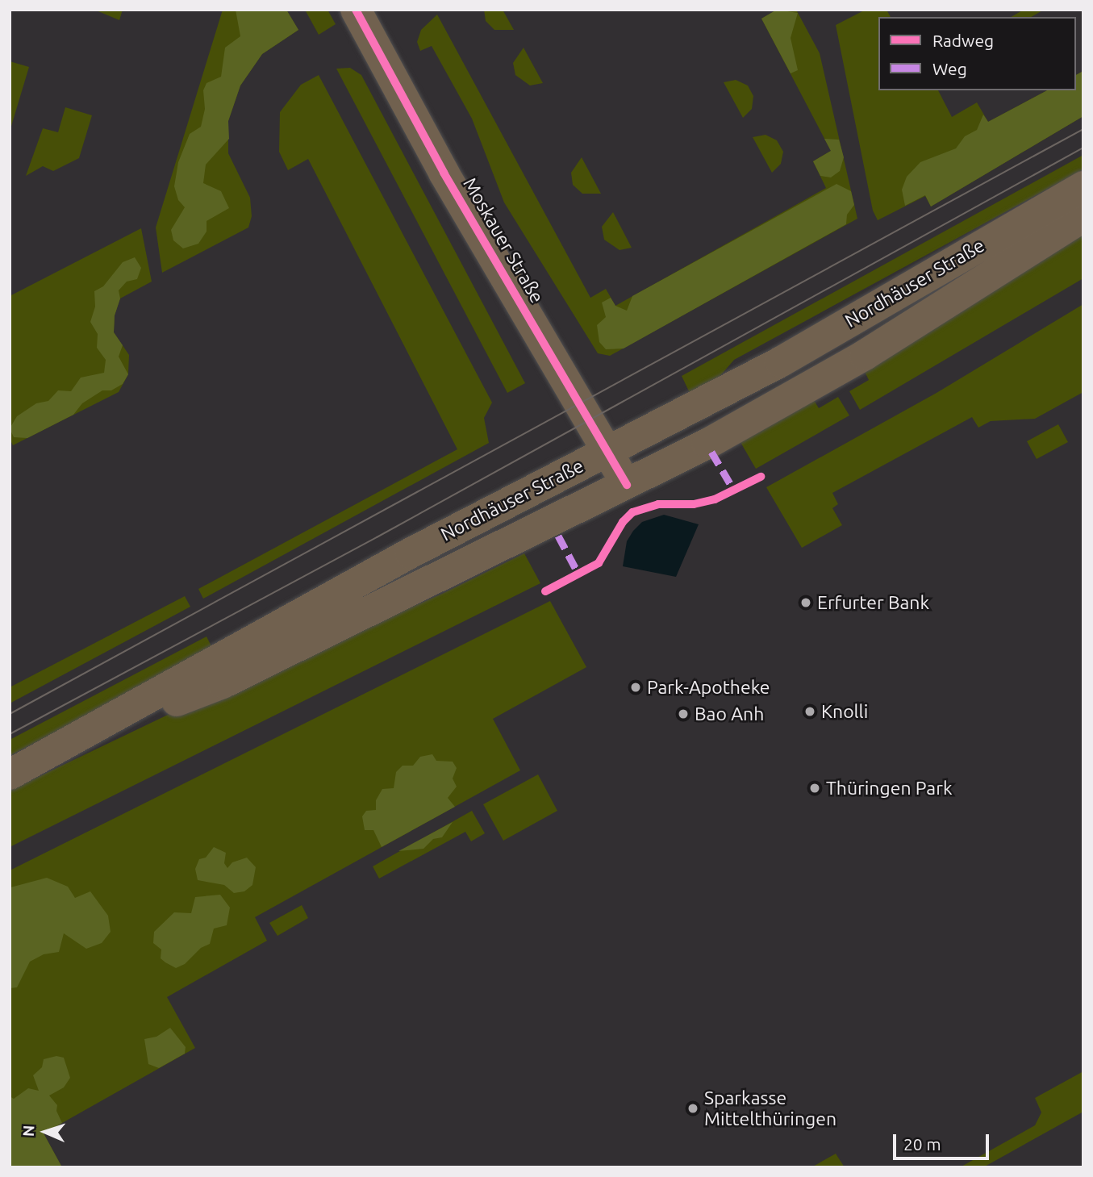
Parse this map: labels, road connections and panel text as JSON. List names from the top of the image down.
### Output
{
  "streets": {
    "main road": ["Moskauer Straße", "Nordhäuser Straße"]
  },
  "crossings": [
    ["Moskauer Straße", "Nordhäuser Straße"]
  ],
  "places": [
    "Erfurter Bank",
    "Park-Apotheke",
    "Knolli",
    "Bao Anh",
    "Thüringen Park",
    "Sparkasse Mittelthüringen"
  ],
  "legend": ["Radweg", "Weg"],
  "scale_bar": "20 m",
  "north": "left"
}
